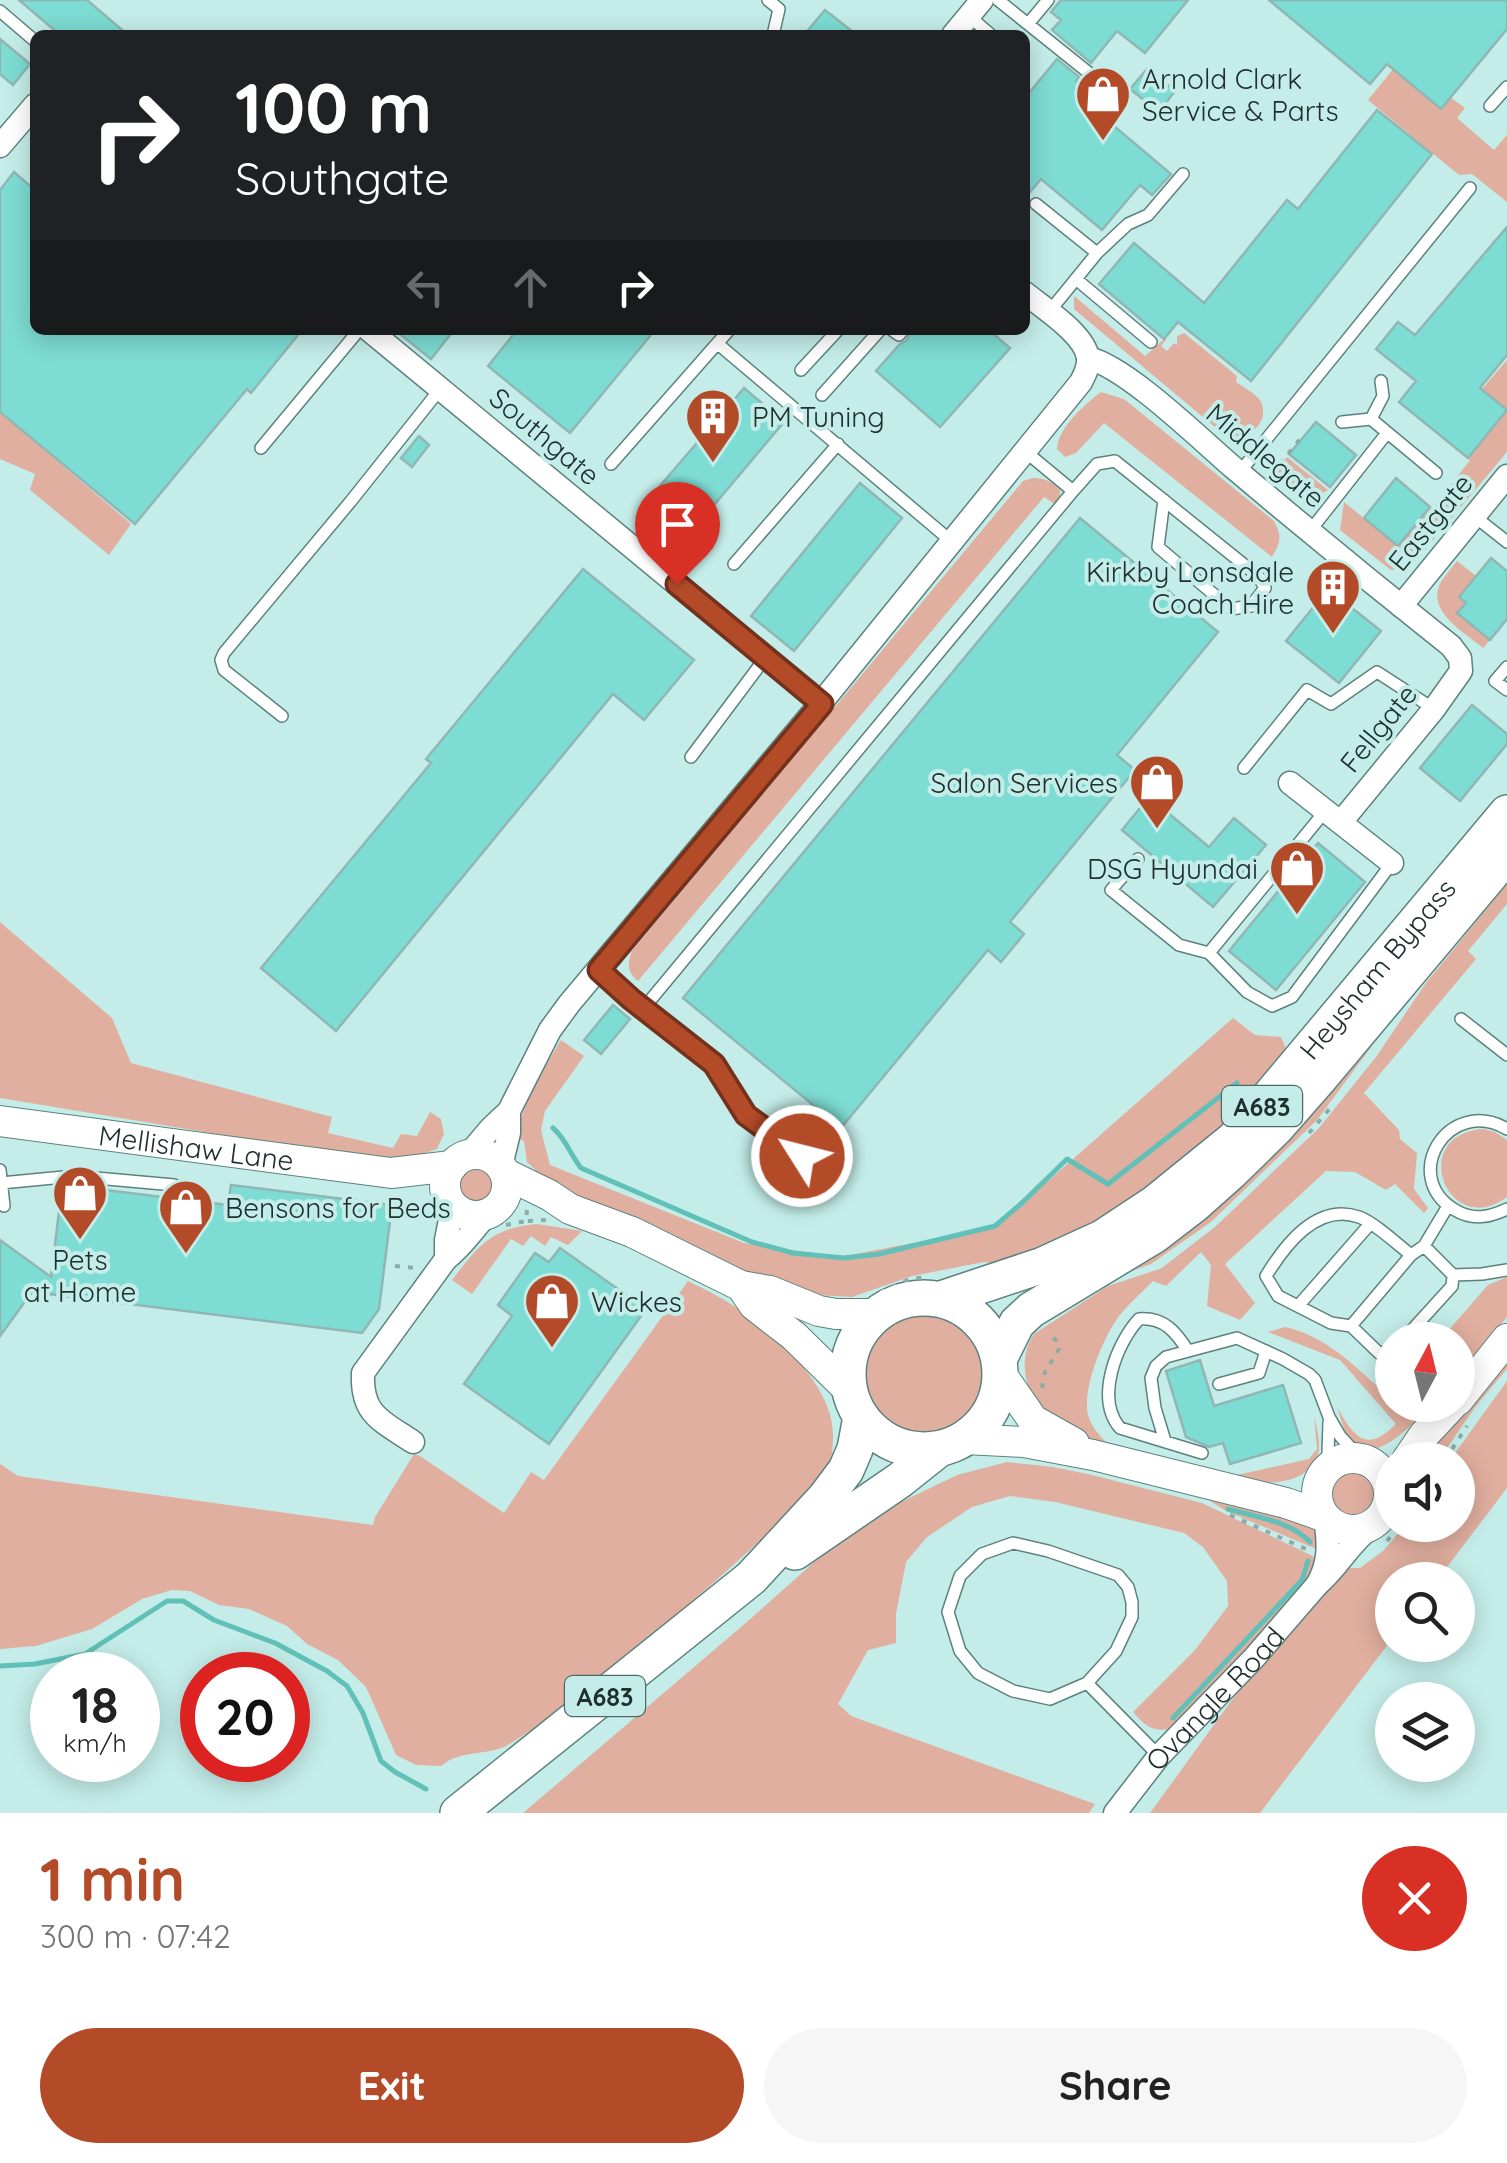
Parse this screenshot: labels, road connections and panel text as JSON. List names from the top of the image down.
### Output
{
  "streets": {
    "highway": ["Heysham Bypass", "A683"],
    "main road": ["Mellishaw Lane"],
    "street": [
      "Southgate",
      "Middlegate",
      "Eastgate",
      "Fellgate",
      "Ovangle Road"
    ]
  },
  "crossings": [
    ["Middlegate", "Eastgate"],
    ["Middlegate", "Fellgate"],
    ["Heysham Bypass", "A683"]
  ],
  "places": {
    "shop": [
      "Arnold Clark Service & Parts",
      "Salon Services",
      "DSG Hyundai",
      "Pets at Home",
      "Bensons for Beds",
      "Wickes"
    ],
    "building": ["PM Tuning", "Kirkby Lonsdale Coach Hire"]
  },
  "north": "top",
  "page": {
    "turn": ["100 m", "Southgate"],
    "speed": "18 km/h",
    "limit": "20",
    "heading": ["1 min", "300 m · 07:42"],
    "buttons": ["Exit", "Share"]
  }
}
